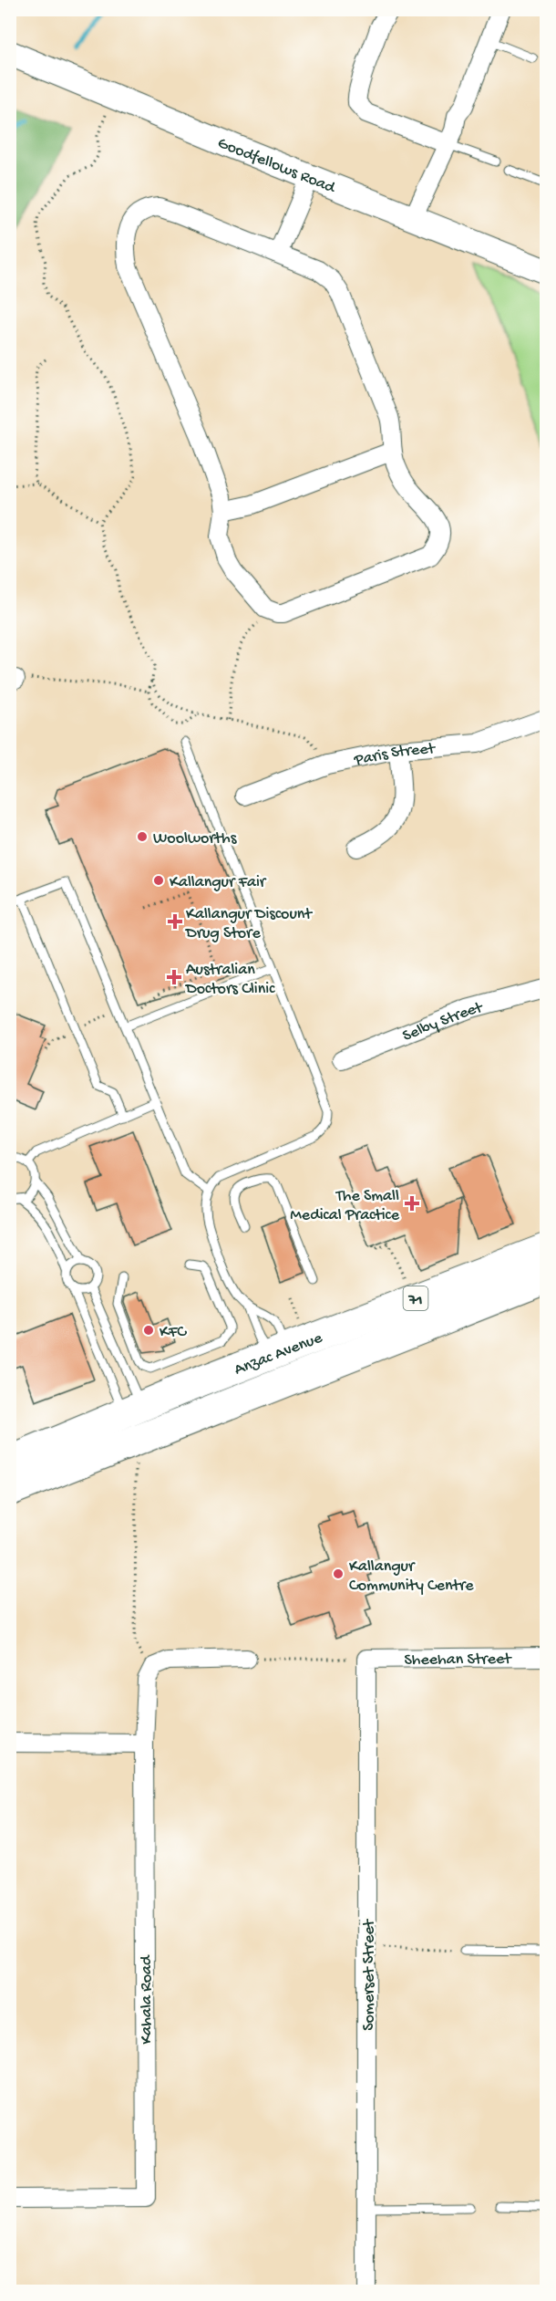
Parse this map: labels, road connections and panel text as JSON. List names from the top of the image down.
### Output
{
  "streets": {
    "highway": ["71", "Anzac Avenue"],
    "street": [
      "Goodfellows Road",
      "Paris Street",
      "Selby Street",
      "Sheehan Street",
      "Somerset Street",
      "Kahala Road"
    ]
  },
  "crossings": [
    ["Sheehan Street", "Somerset Street"]
  ],
  "places": {
    "other": [
      "Woolworths",
      "Kallangur Fair",
      "KFC",
      "Kallangur Community Centre"
    ],
    "health": ["Kallangur Discount Drug Store", "Australian Doctors Clinic", "The Small Medical Practice"]
  }
}
